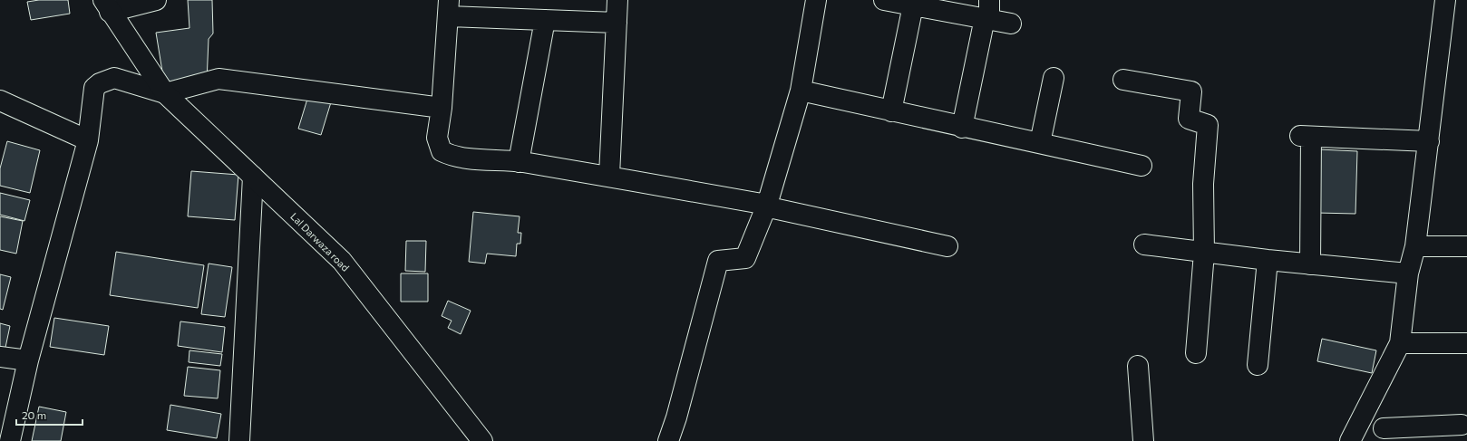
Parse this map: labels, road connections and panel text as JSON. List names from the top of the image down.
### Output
{
  "streets": {
    "street": ["Lal Darwaza road"]
  },
  "scale_bar": "20 m"
}
